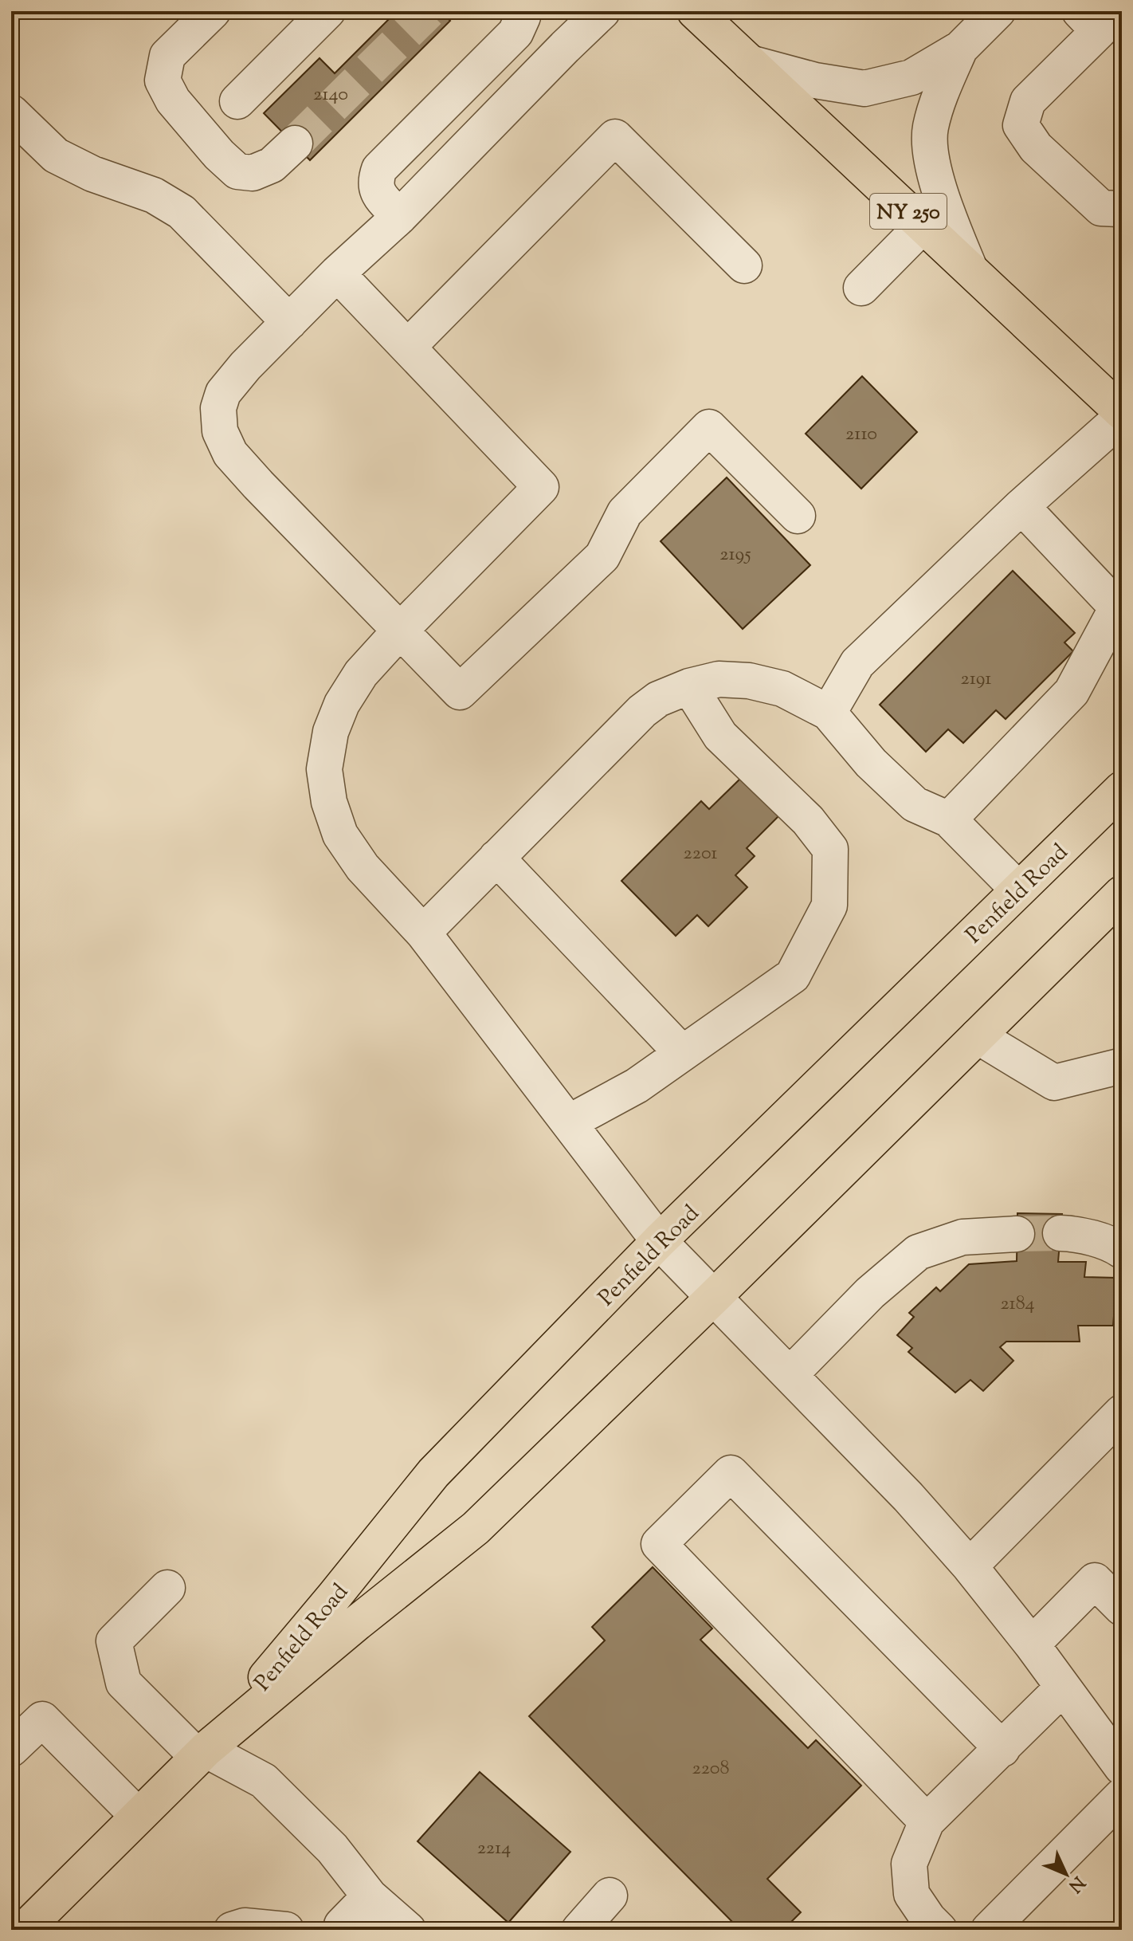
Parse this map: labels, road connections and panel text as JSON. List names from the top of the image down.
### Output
{
  "streets": {
    "main road": ["NY 250", "Penfield Road"]
  },
  "house_numbers": [
    "2140",
    "2110",
    "2195",
    "2191",
    "2201",
    "2184",
    "2208",
    "2214"
  ],
  "north": "bottom right"
}
